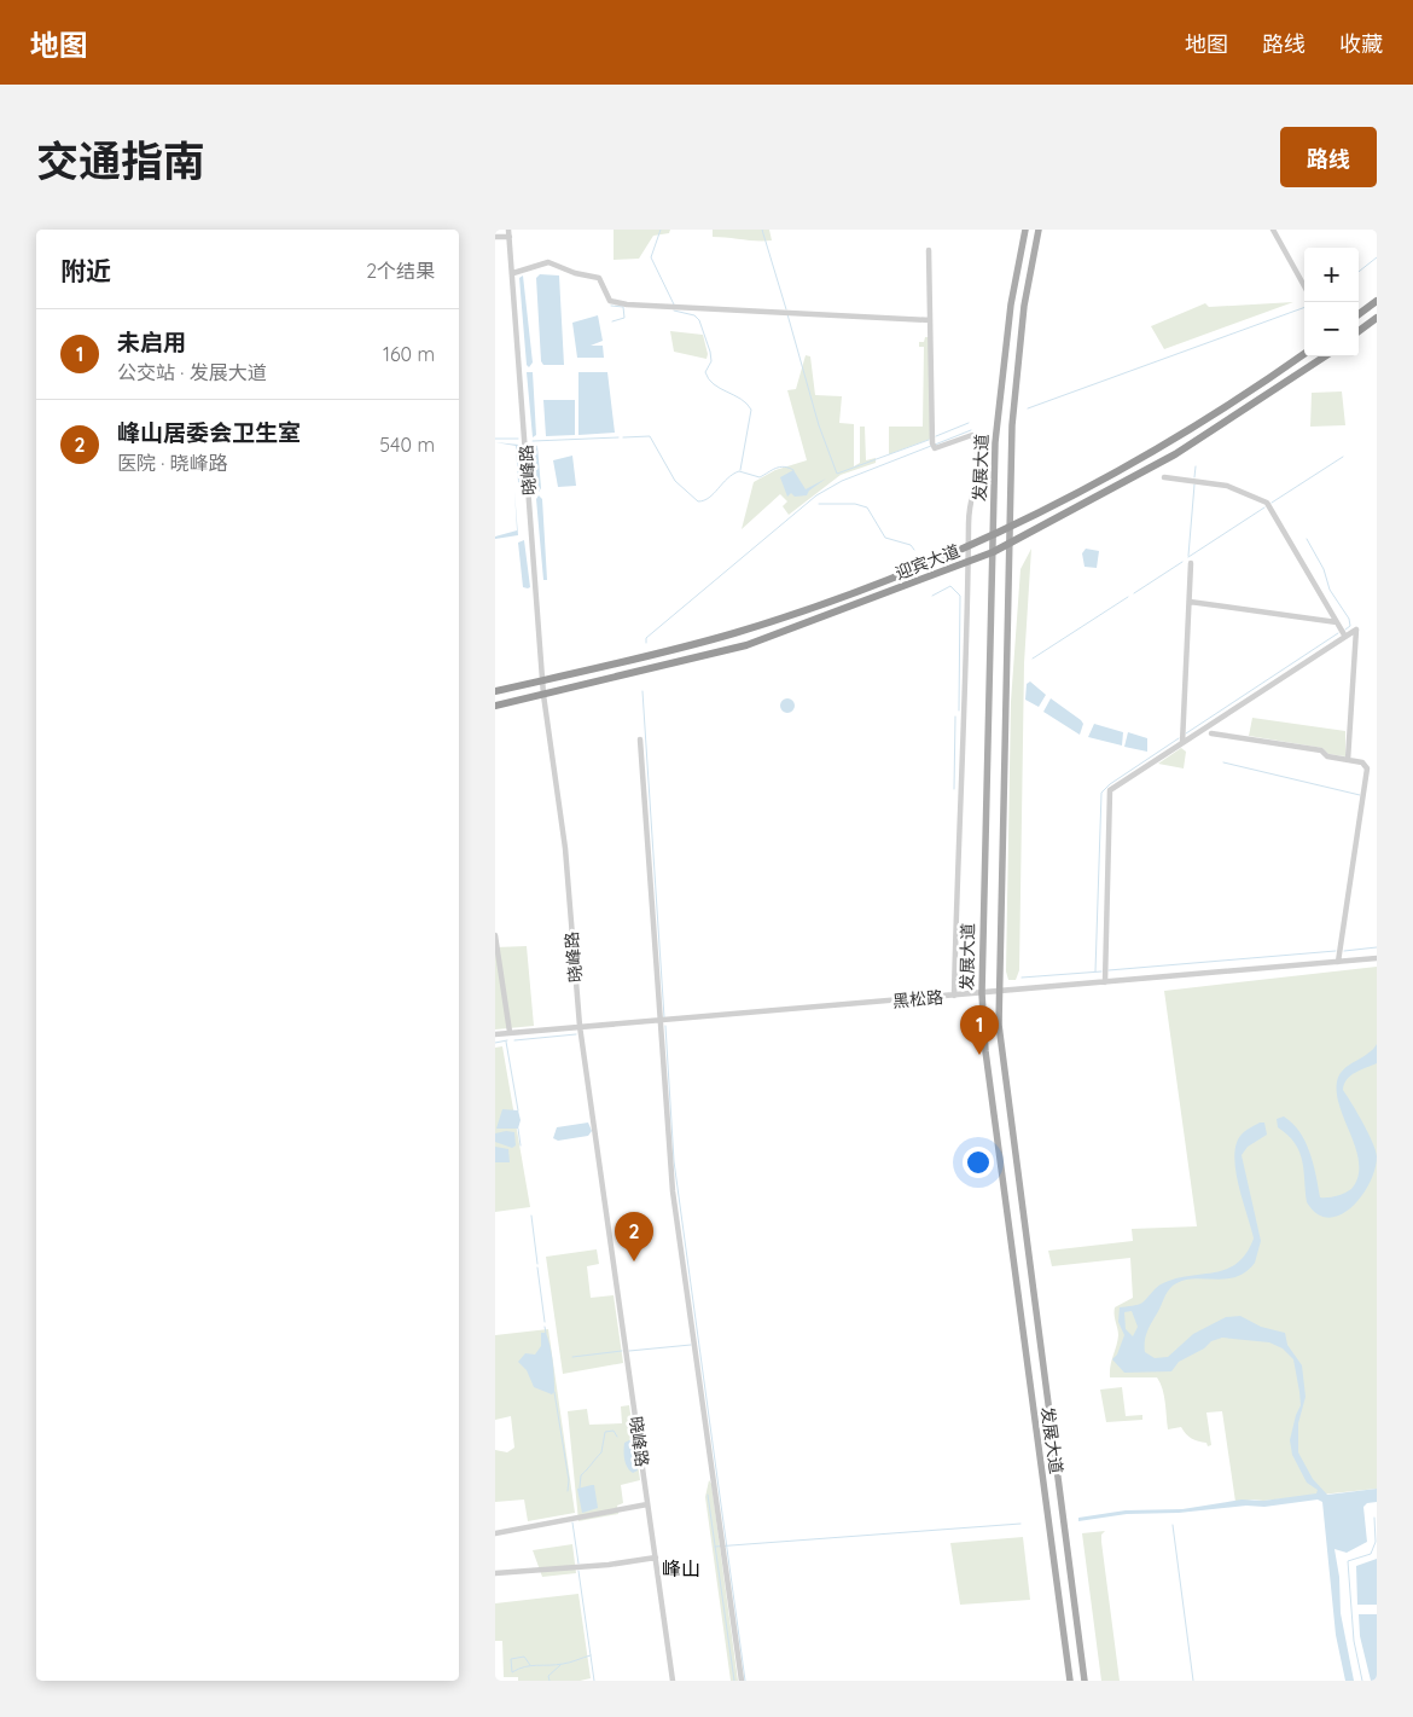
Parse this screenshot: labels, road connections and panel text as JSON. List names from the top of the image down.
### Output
{
  "streets": {
    "highway": ["迎宾大道"],
    "main road": ["发展大道"],
    "street": ["晓峰路", "黑松路"]
  },
  "crossings": [
    ["发展大道", "迎宾大道"],
    ["发展大道", "黑松路"],
    ["晓峰路", "迎宾大道"],
    ["晓峰路", "黑松路"]
  ],
  "districts": ["峰山"],
  "page": {
    "header": "地图",
    "nav": ["地图", "路线", "收藏"],
    "title": "交通指南",
    "buttons": "路线",
    "heading": ["附近", "2个结果"],
    "map_buttons": ["+", "−"],
    "list": [
      {
        "mark": "1",
        "name": "未启用",
        "note": "公交站 · 发展大道",
        "value": "160 m"
      },
      {
        "mark": "2",
        "name": "峰山居委会卫生室",
        "note": "医院 · 晓峰路",
        "value": "540 m"
      }
    ],
    "pins": ["1", "2"]
  }
}
